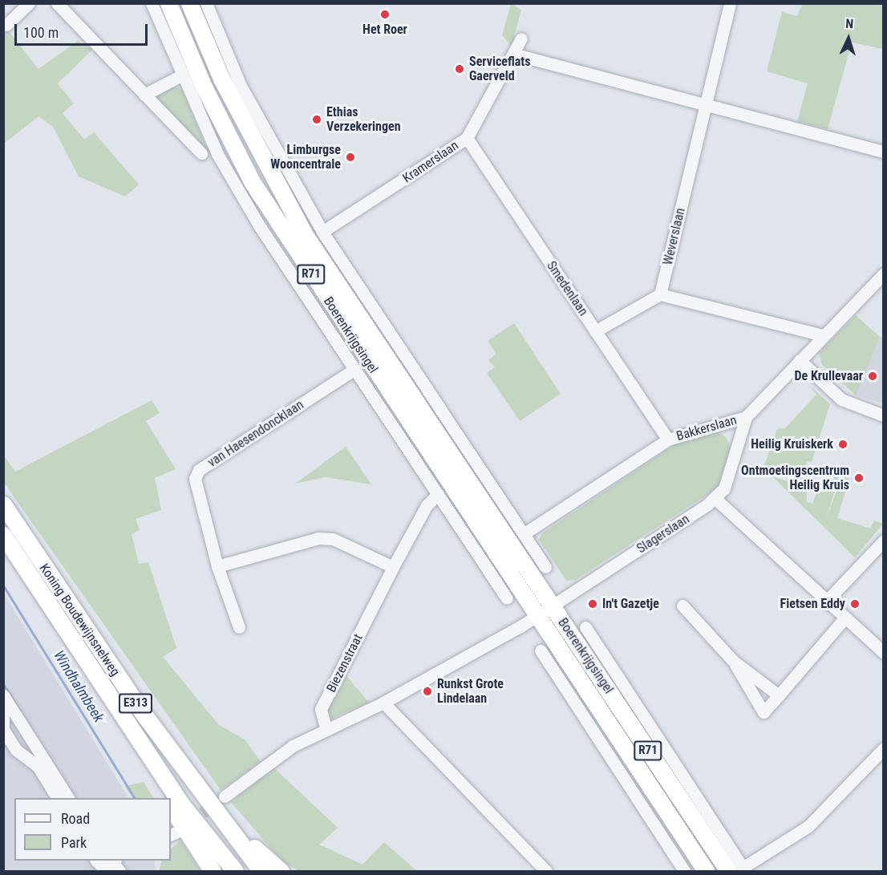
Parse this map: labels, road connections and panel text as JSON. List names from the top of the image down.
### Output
{
  "streets": {
    "highway": [
      "R71",
      "Boerenkrijgsingel",
      "Koning Boudewijnsnelweg",
      "E313"
    ],
    "street": [
      "Kramerslaan",
      "Weverslaan",
      "Smedenlaan",
      "Bakkerslaan",
      "van Haesendoncklaan",
      "Slagerslaan",
      "Biezenstraat"
    ]
  },
  "crossings": [
    ["Kramerslaan", "Smedenlaan"],
    ["Smedenlaan", "Bakkerslaan"],
    ["Boerenkrijgsingel", "van Haesendoncklaan"],
    ["Boerenkrijgsingel", "Slagerslaan"],
    ["Boerenkrijgsingel", "Biezenstraat"],
    ["Bakkerslaan", "Slagerslaan"],
    ["Slagerslaan", "Biezenstraat"]
  ],
  "water": ["Windhalmbeek"],
  "places": [
    "Het Roer",
    "Serviceflats Gaerveld",
    "Ethias Verzekeringen",
    "Limburgse Wooncentrale",
    "De Krullevaar",
    "Heilig Kruiskerk",
    "Ontmoetingscentrum Heilig Kruis",
    "In't Gazetje",
    "Fietsen Eddy",
    "Runkst Grote Lindelaan"
  ],
  "legend": ["Road", "Park"],
  "scale_bar": "100 m",
  "north": "top"
}
